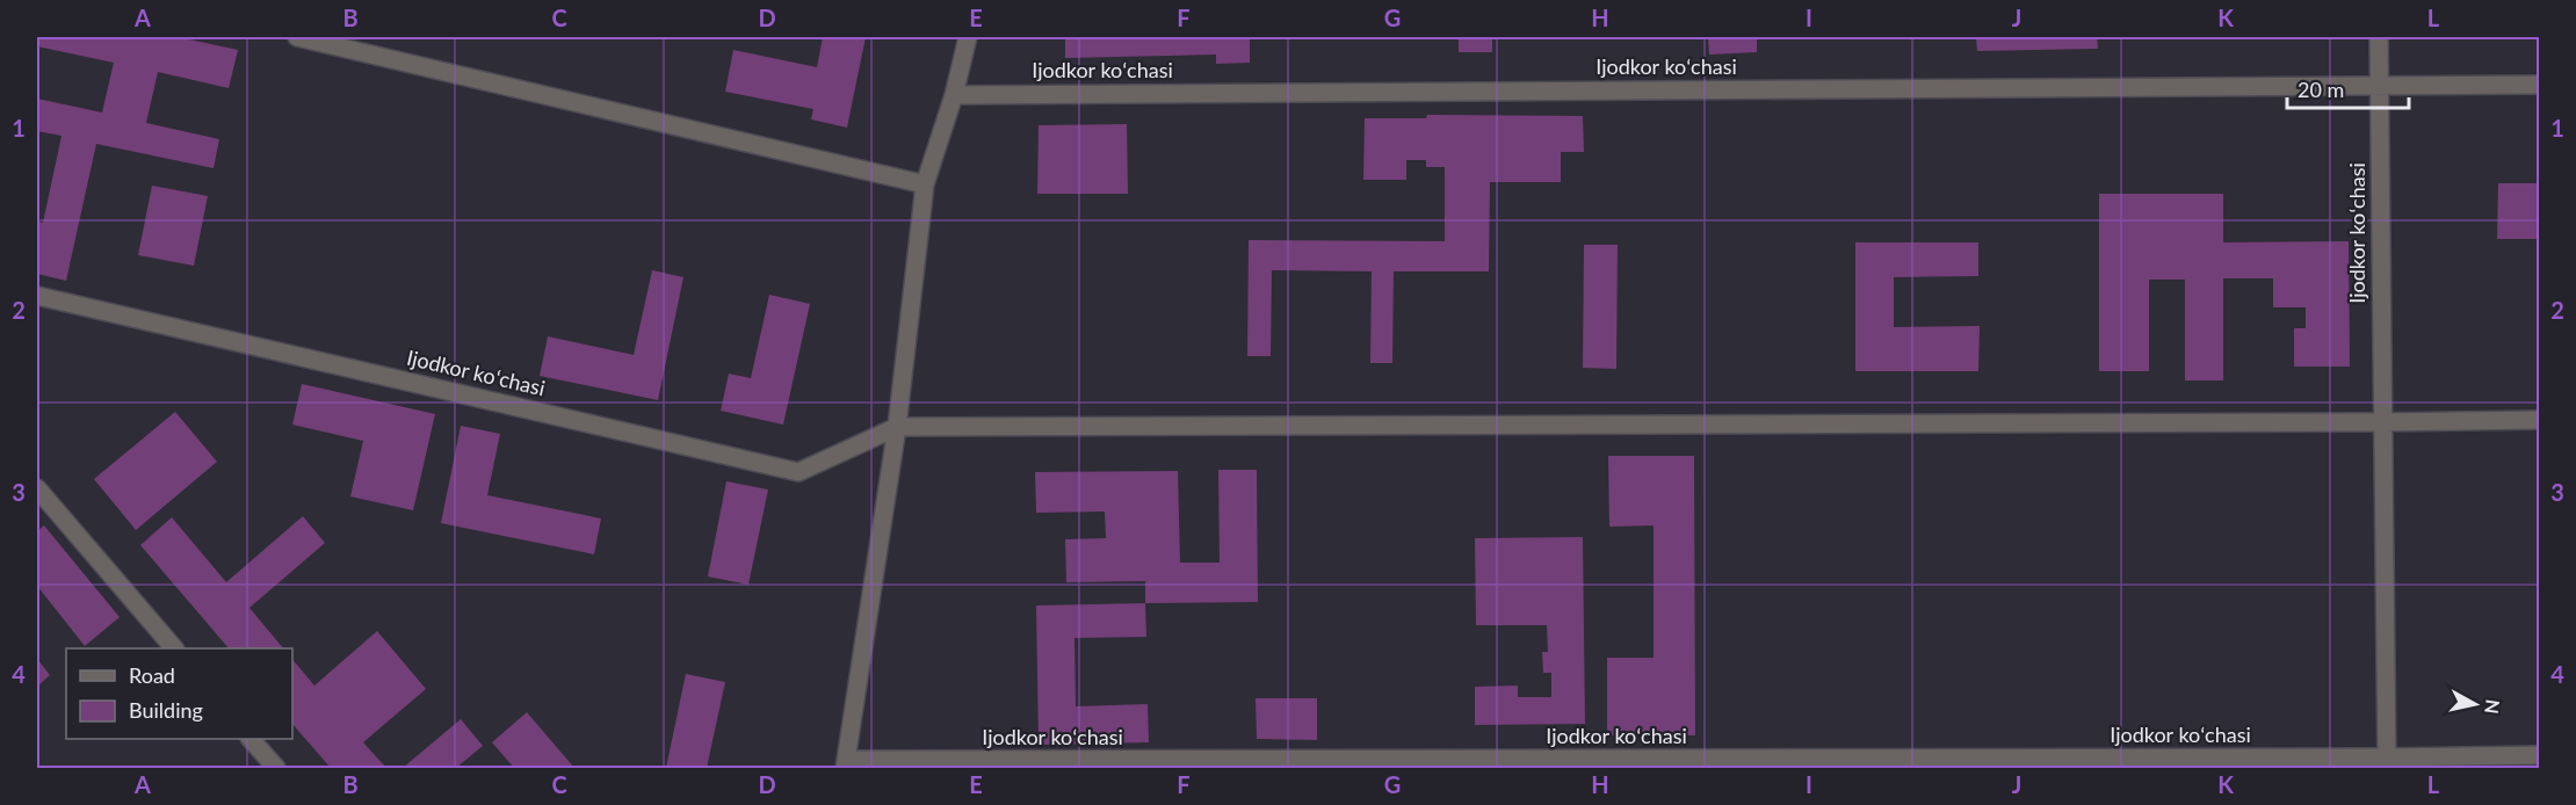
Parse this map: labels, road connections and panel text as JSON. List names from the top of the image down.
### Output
{
  "streets": {
    "street": ["Ijodkor koʻchasi"]
  },
  "legend": ["Road", "Building"],
  "scale_bar": "20 m",
  "north": "right",
  "grid": {
    "columns": [
      "A",
      "B",
      "C",
      "D",
      "E",
      "F",
      "G",
      "H",
      "I",
      "J",
      "K",
      "L"
    ],
    "rows": [
      "1",
      "2",
      "3",
      "4"
    ]
  }
}
